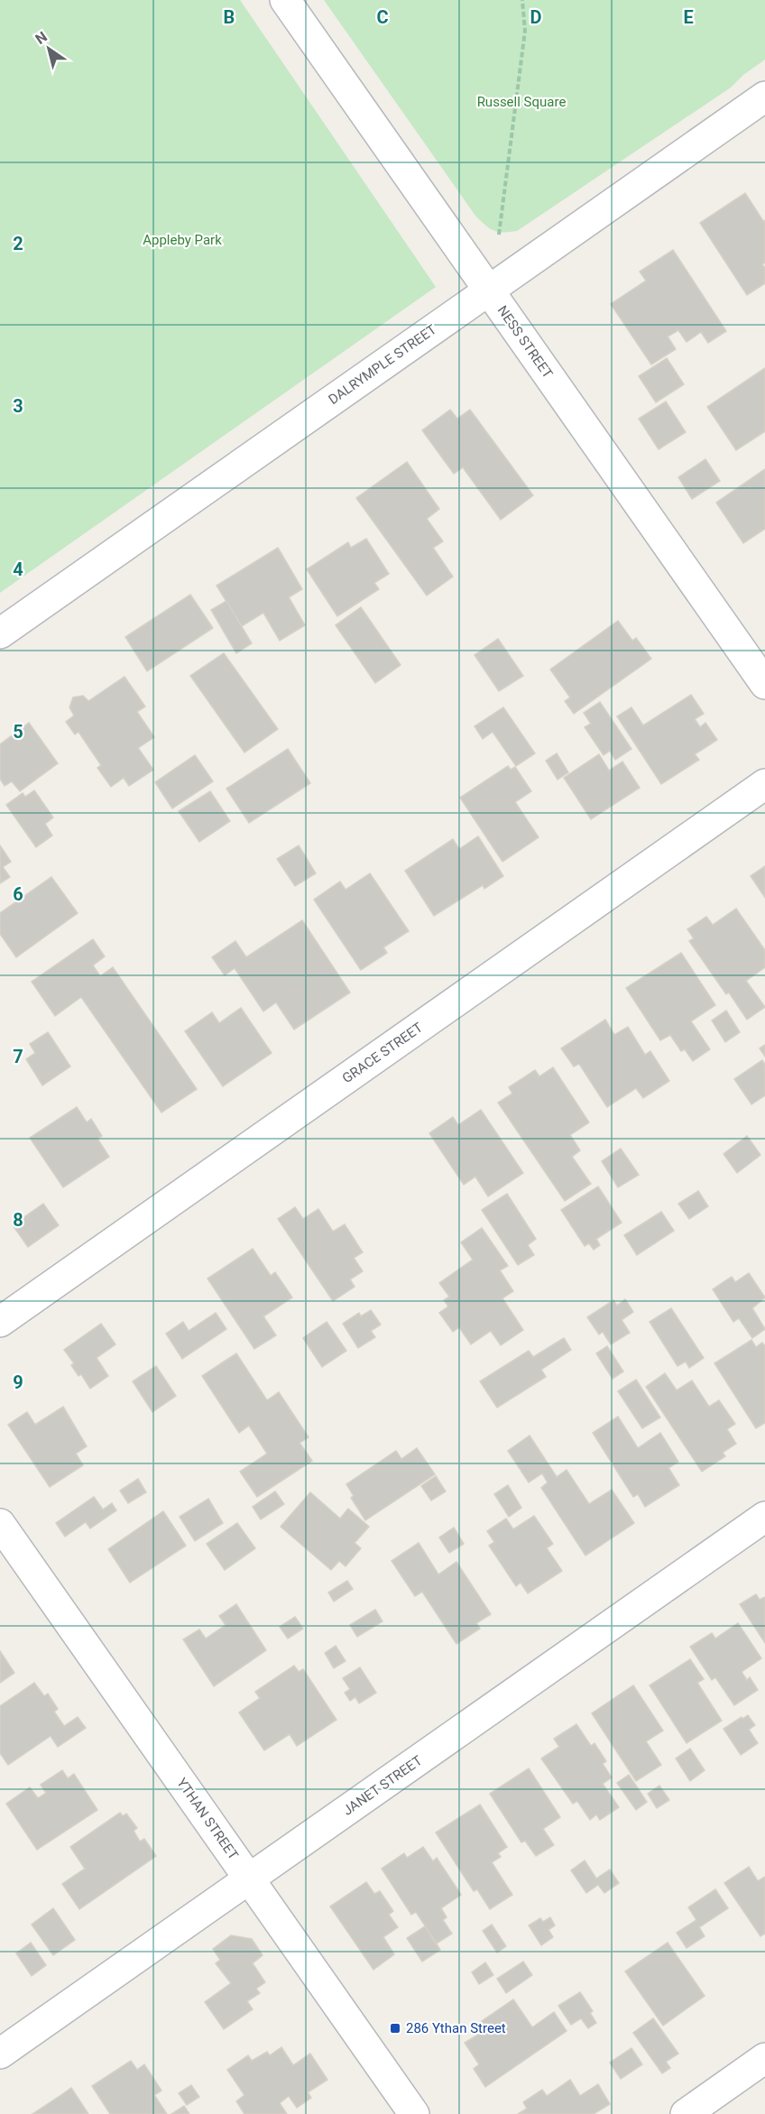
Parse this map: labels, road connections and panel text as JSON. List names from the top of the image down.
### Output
{
  "streets": {
    "street": [
      "NESS STREET",
      "DALRYMPLE STREET",
      "GRACE STREET",
      "JANET STREET",
      "YTHAN STREET"
    ]
  },
  "crossings": [
    ["NESS STREET", "DALRYMPLE STREET"],
    ["JANET STREET", "YTHAN STREET"]
  ],
  "parks": ["Russell Square", "Appleby Park"],
  "places": {
    "transit": ["286 Ythan Street"]
  },
  "north": "top left",
  "grid": {
    "columns": [
      "B",
      "C",
      "D",
      "E"
    ],
    "rows": [
      "2",
      "3",
      "4",
      "5",
      "6",
      "7",
      "8",
      "9"
    ]
  }
}
